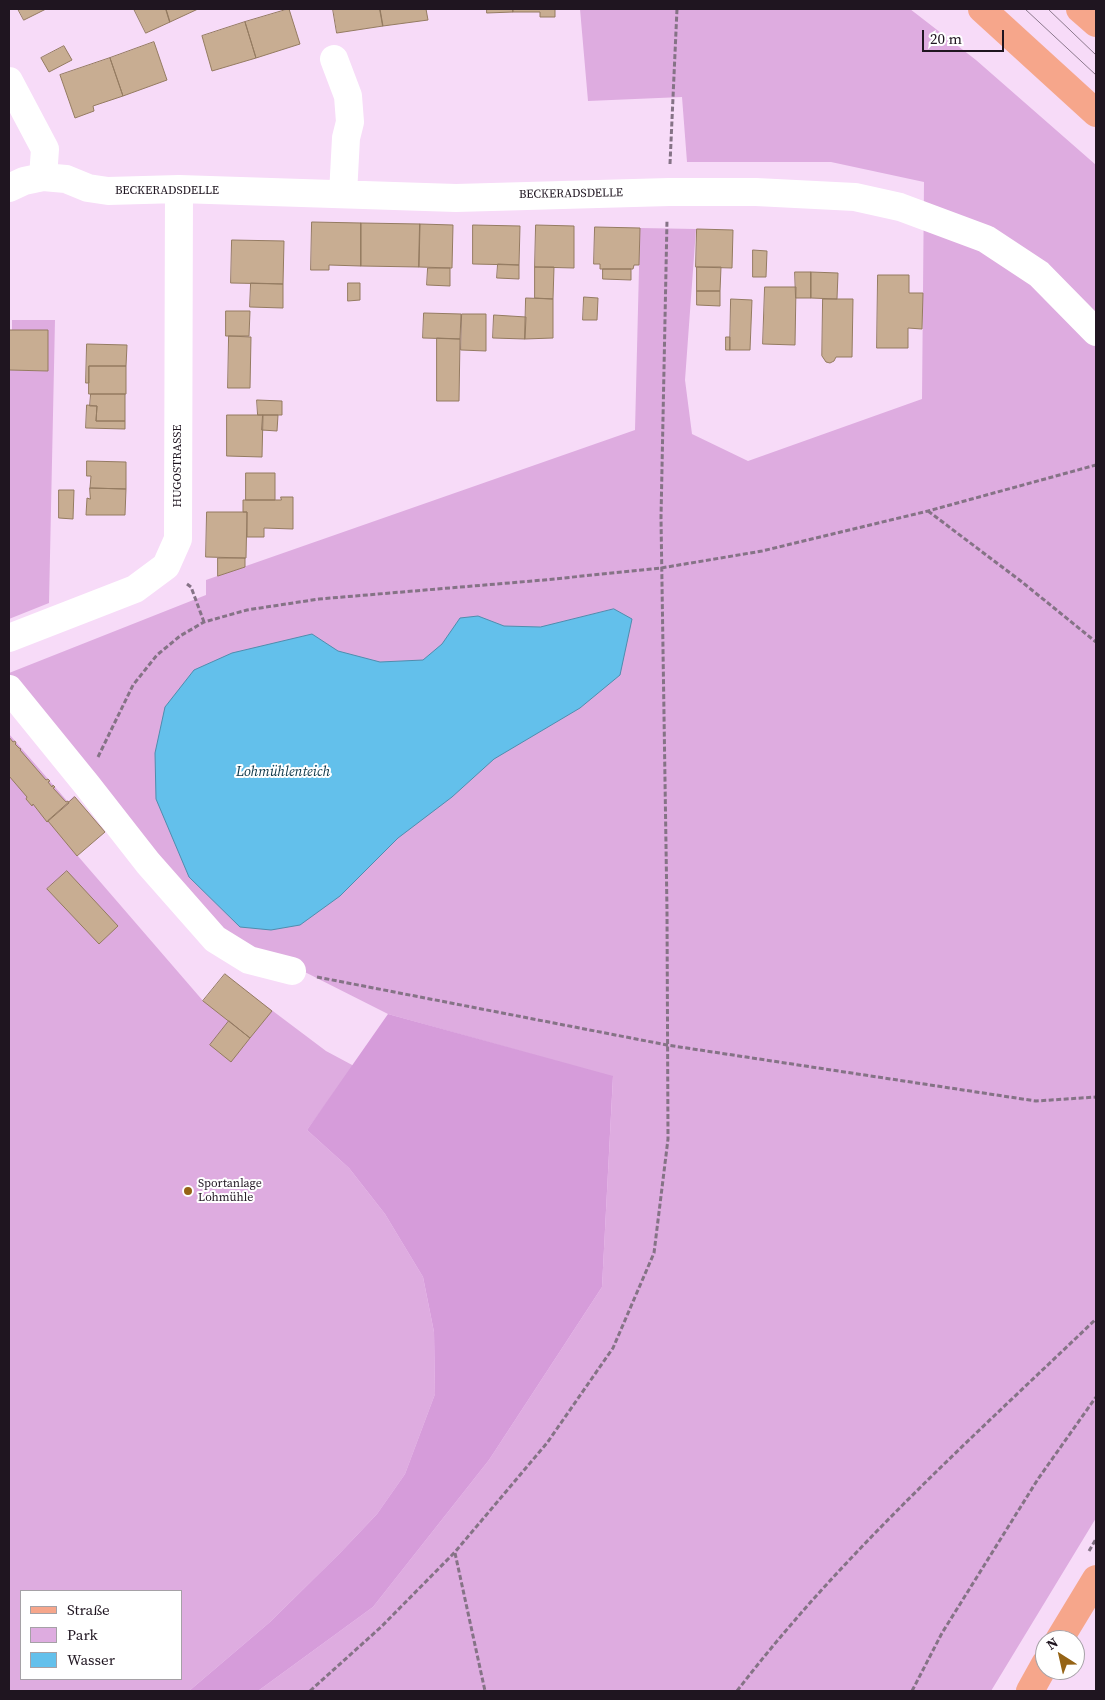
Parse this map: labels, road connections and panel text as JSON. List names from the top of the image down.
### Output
{
  "streets": {
    "street": ["BECKERADSDELLE", "HUGOSTRASSE"]
  },
  "crossings": [
    ["BECKERADSDELLE", "HUGOSTRASSE"]
  ],
  "water": ["Lohmühlenteich"],
  "places": ["Sportanlage Lohmühle"],
  "legend": ["Straße", "Park", "Wasser"],
  "scale_bar": "20 m",
  "north": "top left"
}
